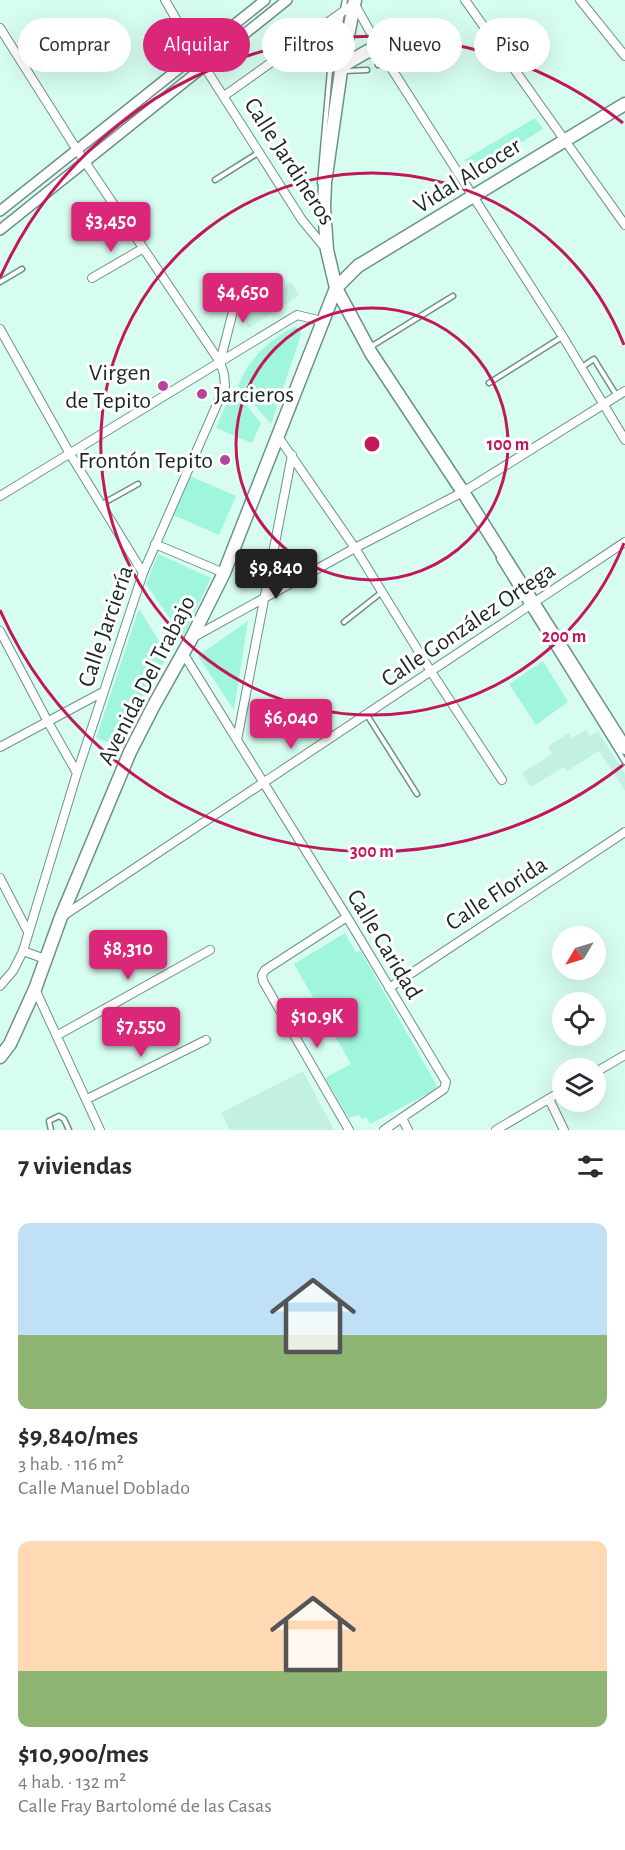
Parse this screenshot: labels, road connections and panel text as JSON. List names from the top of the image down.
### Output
{
  "streets": {
    "main road": ["Vidal Alcocer", "Avenida Del Trabajo"],
    "street": [
      "Calle Jardineros",
      "Calle González Ortega",
      "Calle Jarciería",
      "Calle Florida",
      "Calle Caridad"
    ]
  },
  "crossings": [
    ["Vidal Alcocer", "Avenida Del Trabajo"],
    ["Calle González Ortega", "Avenida Del Trabajo"],
    ["Calle González Ortega", "Calle Caridad"],
    ["Avenida Del Trabajo", "Calle Caridad"],
    ["Calle Florida", "Calle Caridad"]
  ],
  "places": ["Virgen de Tepito", "Jarcieros", "Frontón Tepito"],
  "north": "bottom left",
  "page": {
    "chip": [
      "Comprar",
      "Alquilar",
      "Filtros",
      "Nuevo",
      "Piso"
    ],
    "price": [
      "$3,450",
      "$4,650",
      "$9,840",
      "$6,040",
      "$8,310",
      "$10.9K",
      "$7,550"
    ],
    "heading": "7 viviendas",
    "list": [
      {
        "name": "$9,840/mes",
        "note": "3 hab. · 116 m² · Calle Manuel Doblado"
      },
      {
        "name": "$10,900/mes",
        "note": "4 hab. · 132 m² · Calle Fray Bartolomé de las Casas"
      }
    ]
  },
  "rings": ["100 m", "200 m", "300 m"]
}
